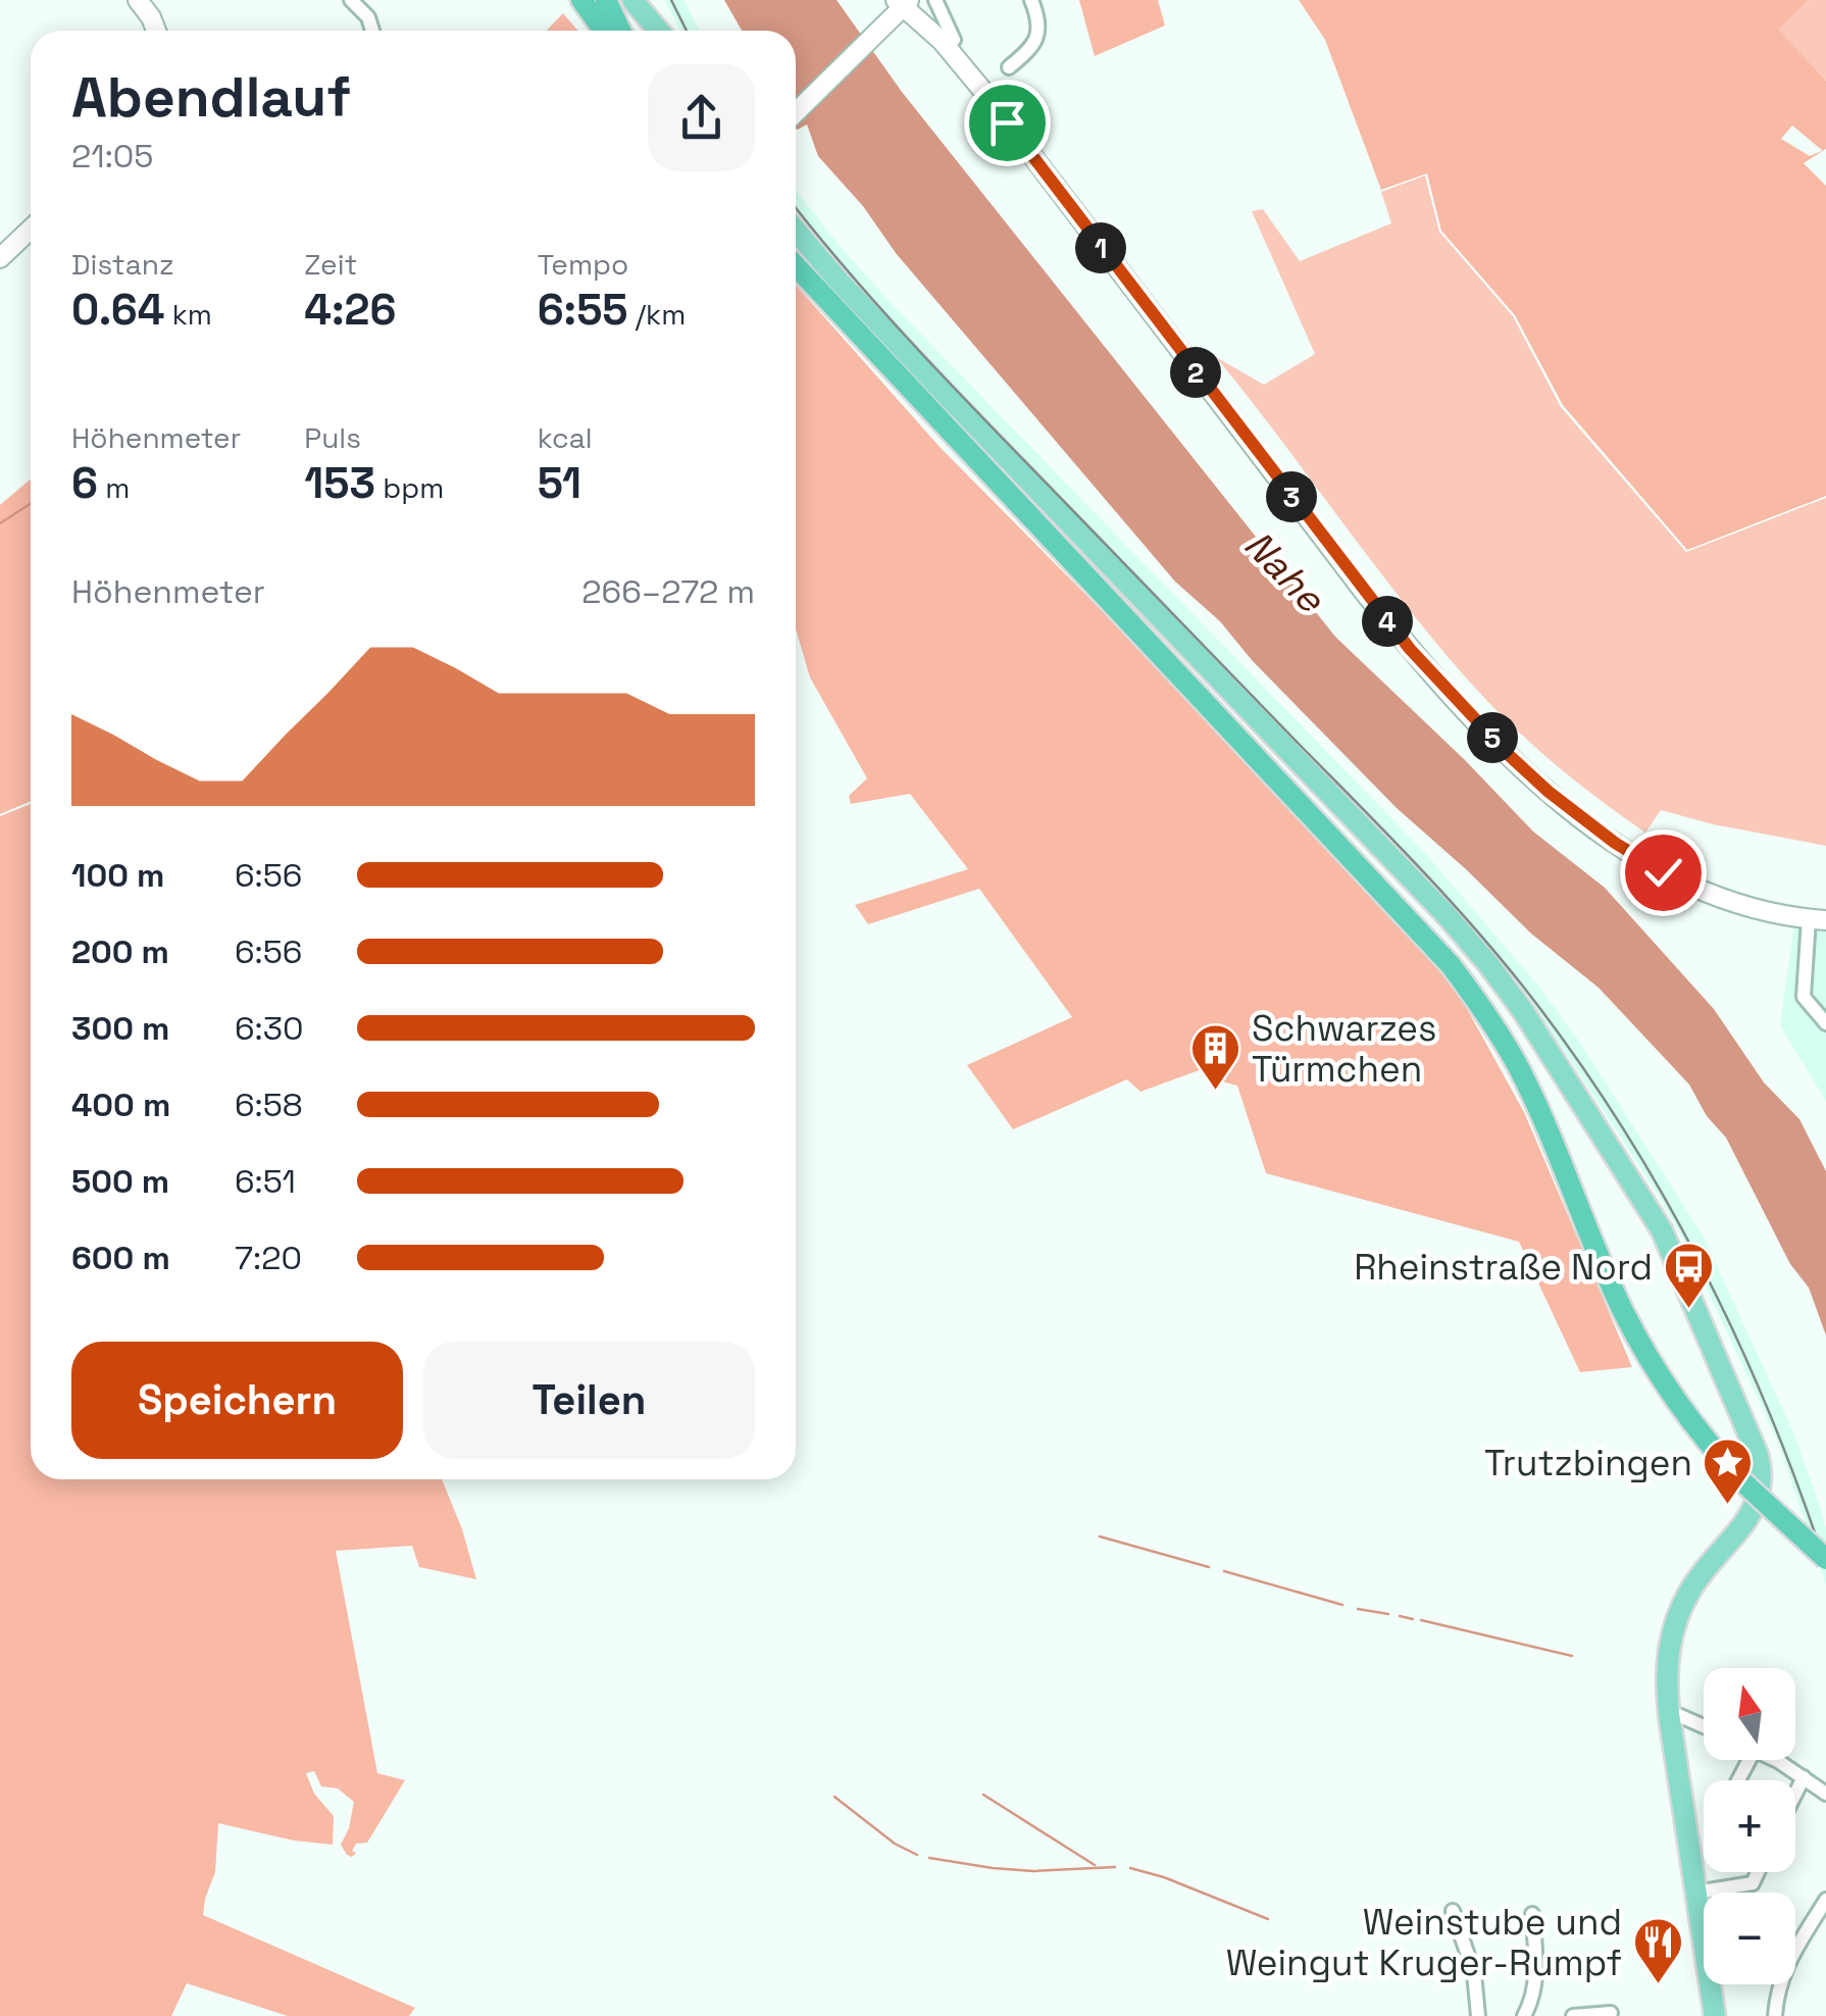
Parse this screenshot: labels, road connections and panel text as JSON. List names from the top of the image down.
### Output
{
  "water": ["Nahe"],
  "places": {
    "building": ["Schwarzes Türmchen"],
    "bus stop": ["Rheinstraße Nord"],
    "place": ["Trutzbingen"],
    "restaurant": ["Weinstube und Weingut Kruger-Rumpf"]
  },
  "north": "top",
  "page": {
    "heading": ["Abendlauf", "21:05"],
    "stats": [
      ["Distanz", "0.64 km"],
      ["Zeit", "4:26"],
      ["Tempo", "6:55 /km"],
      ["Höhenmeter", "6 m"],
      ["Puls", "153 bpm"],
      ["kcal", "51"]
    ],
    "pins": [
      "1",
      "2",
      "3",
      "4",
      "5"
    ],
    "chart": ["Höhenmeter", "266–272 m"],
    "list": [
      {
        "name": "100 m",
        "note": "6:56"
      },
      {
        "name": "200 m",
        "note": "6:56"
      },
      {
        "name": "300 m",
        "note": "6:30"
      },
      {
        "name": "400 m",
        "note": "6:58"
      },
      {
        "name": "500 m",
        "note": "6:51"
      },
      {
        "name": "600 m",
        "note": "7:20"
      }
    ],
    "buttons": ["Speichern", "Teilen"],
    "map_buttons": ["+", "−"]
  }
}
